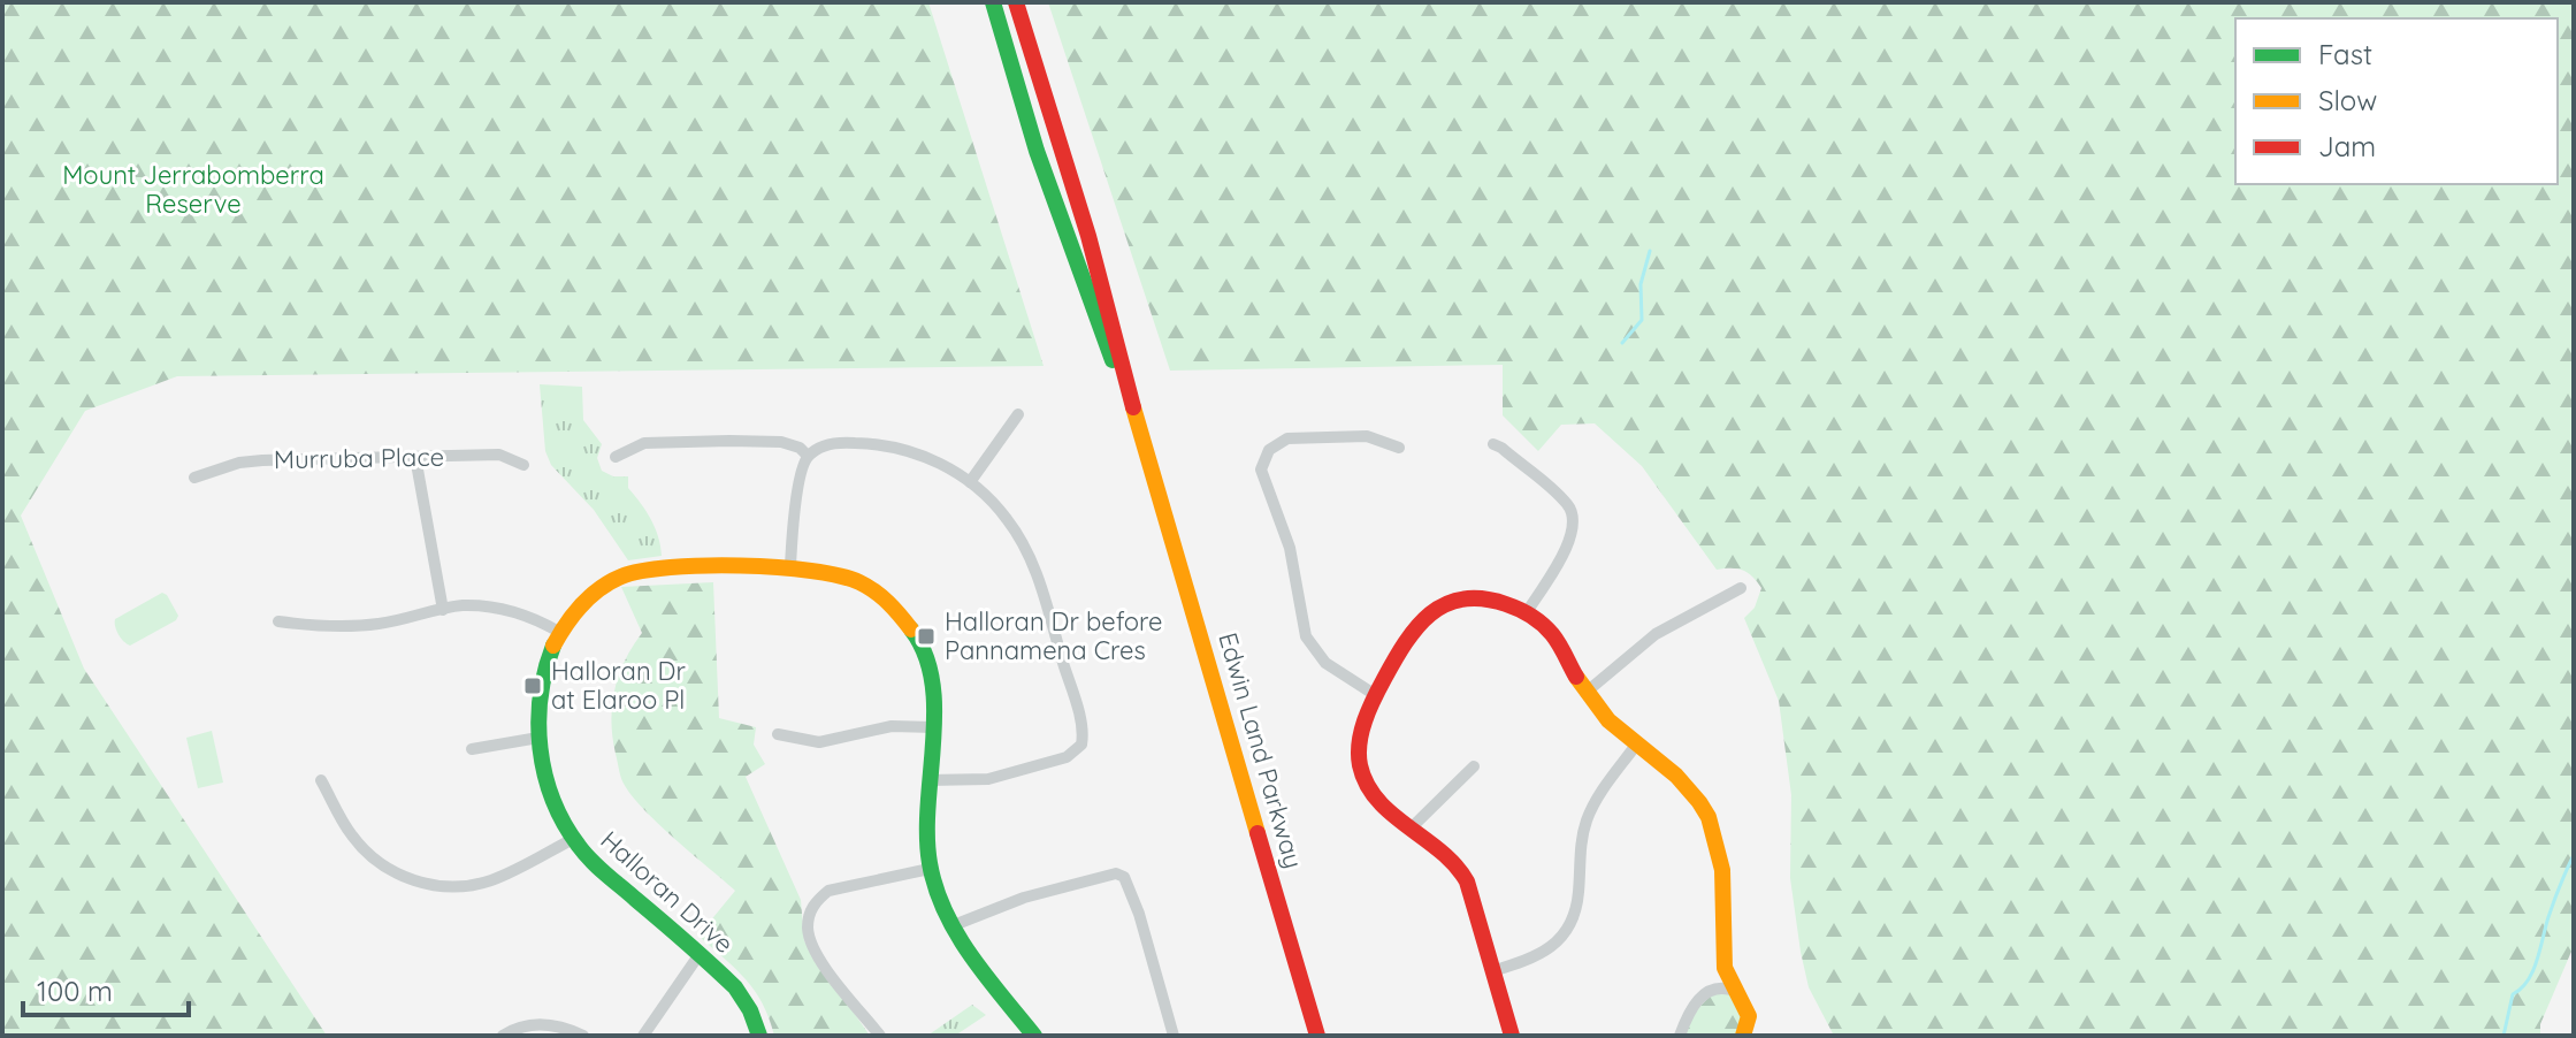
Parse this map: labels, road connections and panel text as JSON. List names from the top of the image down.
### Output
{
  "streets": {
    "street": ["Murruba Place", "Edwin Land Parkway", "Halloran Drive"]
  },
  "parks": ["Mount Jerrabomberra Reserve"],
  "places": {
    "transit": ["Halloran Dr before Pannamena Cres", "Halloran Dr at Elaroo Pl"]
  },
  "legend": ["Fast", "Slow", "Jam"],
  "scale_bar": "100 m"
}
